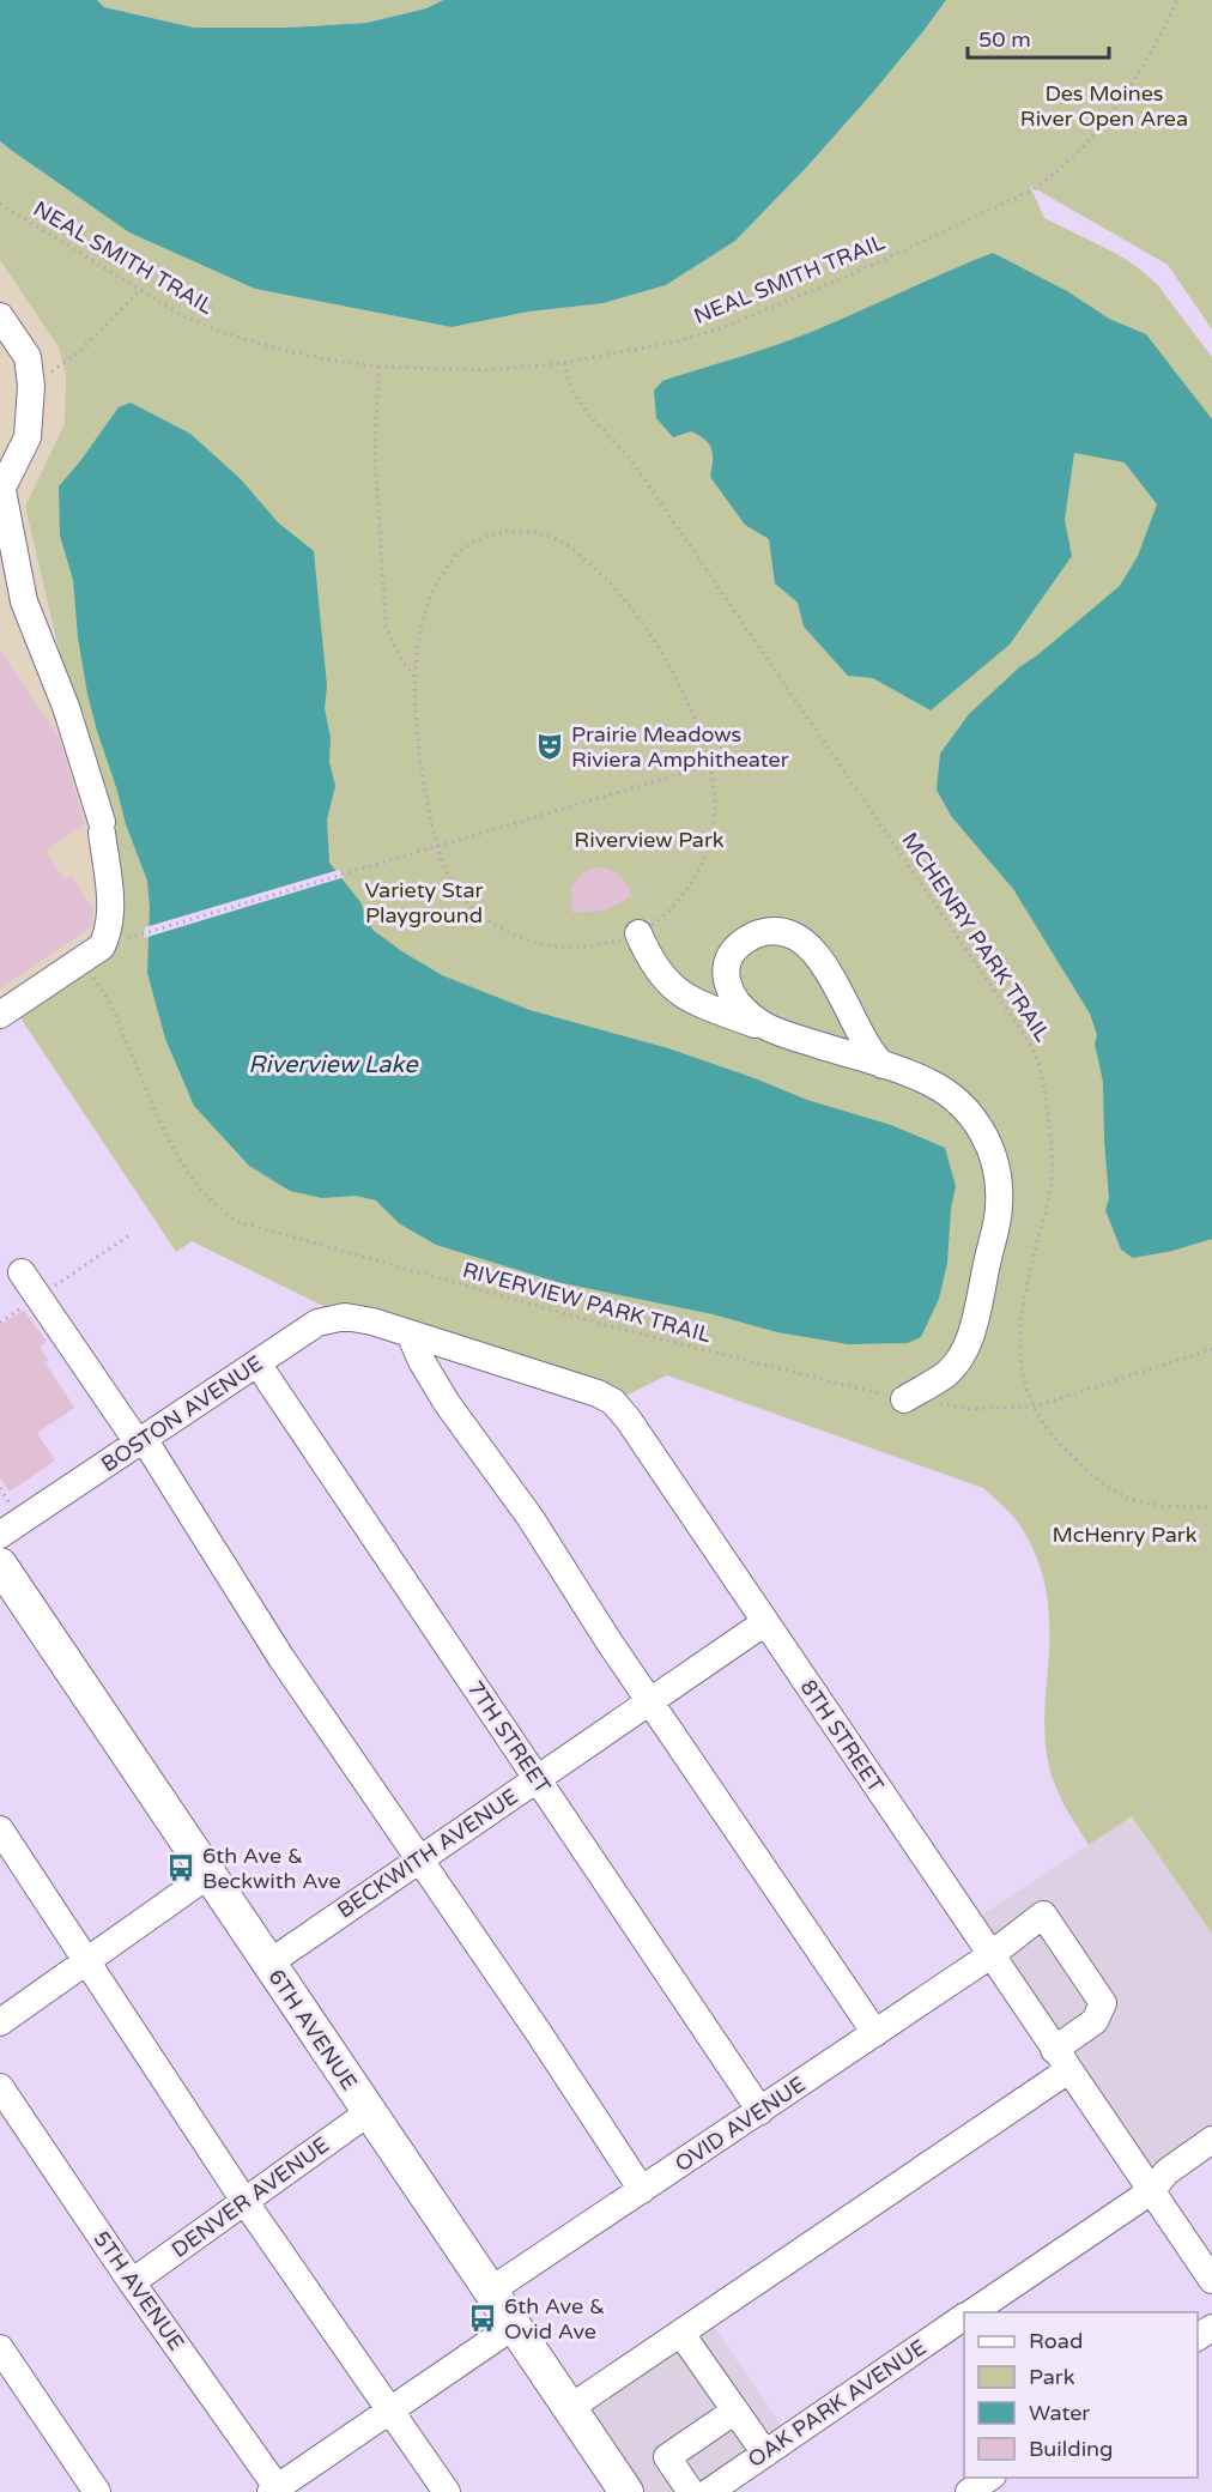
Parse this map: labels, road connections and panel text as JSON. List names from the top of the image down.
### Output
{
  "streets": {
    "main road": ["6TH AVENUE"],
    "street": [
      "BOSTON AVENUE",
      "8TH STREET",
      "7TH STREET",
      "BECKWITH AVENUE",
      "OVID AVENUE",
      "DENVER AVENUE",
      "5TH AVENUE",
      "OAK PARK AVENUE"
    ],
    "path": ["NEAL SMITH TRAIL", "MCHENRY PARK TRAIL", "RIVERVIEW PARK TRAIL"]
  },
  "crossings": [
    ["NEAL SMITH TRAIL", "MCHENRY PARK TRAIL"],
    ["MCHENRY PARK TRAIL", "RIVERVIEW PARK TRAIL"],
    ["BOSTON AVENUE", "8TH STREET"],
    ["BOSTON AVENUE", "7TH STREET"],
    ["8TH STREET", "BECKWITH AVENUE"],
    ["8TH STREET", "OVID AVENUE"],
    ["8TH STREET", "OAK PARK AVENUE"],
    ["7TH STREET", "BECKWITH AVENUE"],
    ["7TH STREET", "OVID AVENUE"],
    ["BECKWITH AVENUE", "6TH AVENUE"],
    ["6TH AVENUE", "OVID AVENUE"],
    ["6TH AVENUE", "DENVER AVENUE"],
    ["DENVER AVENUE", "5TH AVENUE"]
  ],
  "water": ["Riverview Lake"],
  "parks": [
    "Des Moines River Open Area",
    "Riverview Park",
    "Variety Star Playground",
    "McHenry Park"
  ],
  "places": {
    "theatre": ["Prairie Meadows Riviera Amphitheater"],
    "bus stop": ["6th Ave & Beckwith Ave", "6th Ave & Ovid Ave"]
  },
  "legend": [
    "Road",
    "Park",
    "Water",
    "Building"
  ],
  "scale_bar": "50 m"
}
